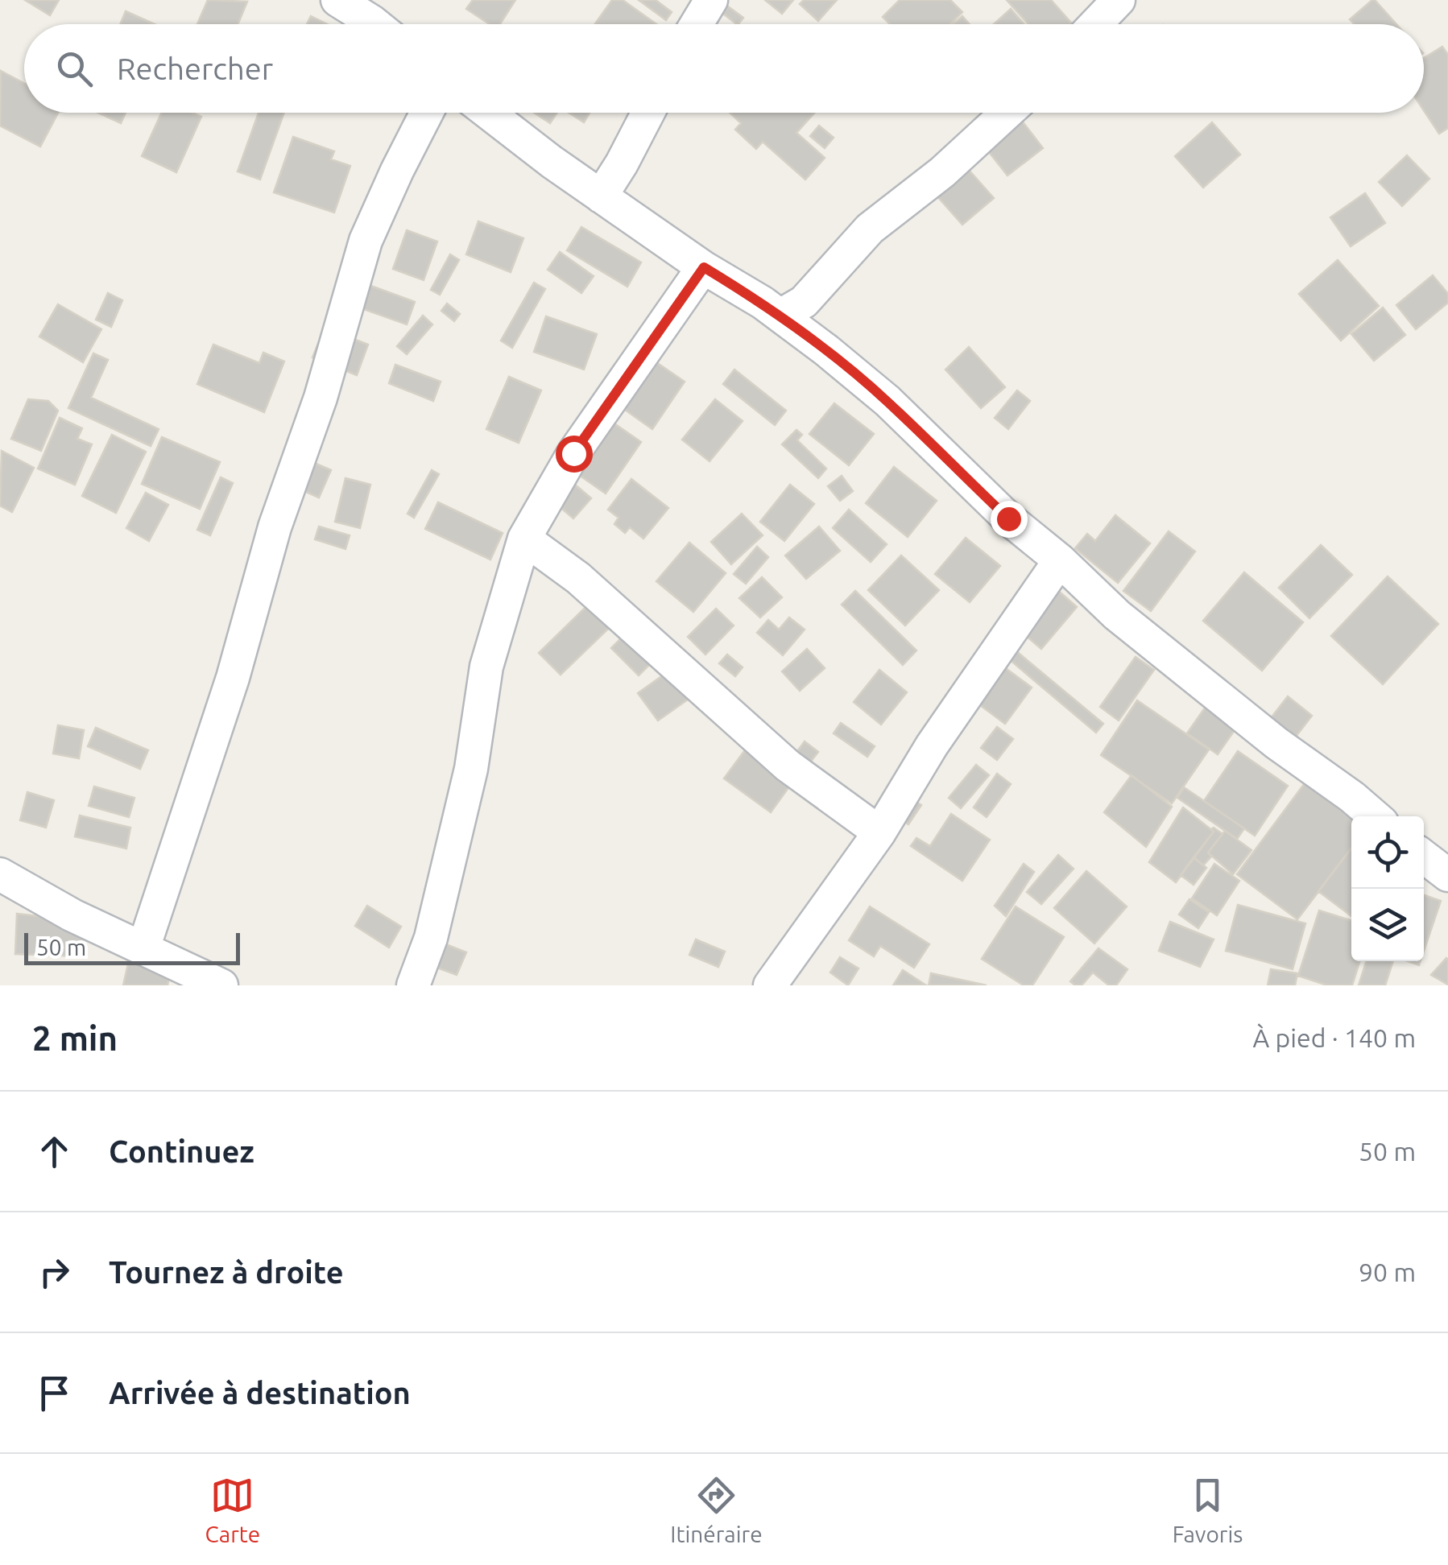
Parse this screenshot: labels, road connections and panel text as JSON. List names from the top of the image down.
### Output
{
  "scale_bar": "50 m",
  "page": {
    "search": "Rechercher",
    "scale": "50 m",
    "heading": ["2 min", "À pied · 140 m"],
    "list": [
      ["Continuez", "50 m"],
      ["Tournez à droite", "90 m"],
      "Arrivée à destination"
    ],
    "nav": ["Carte", "Itinéraire", "Favoris"]
  }
}
